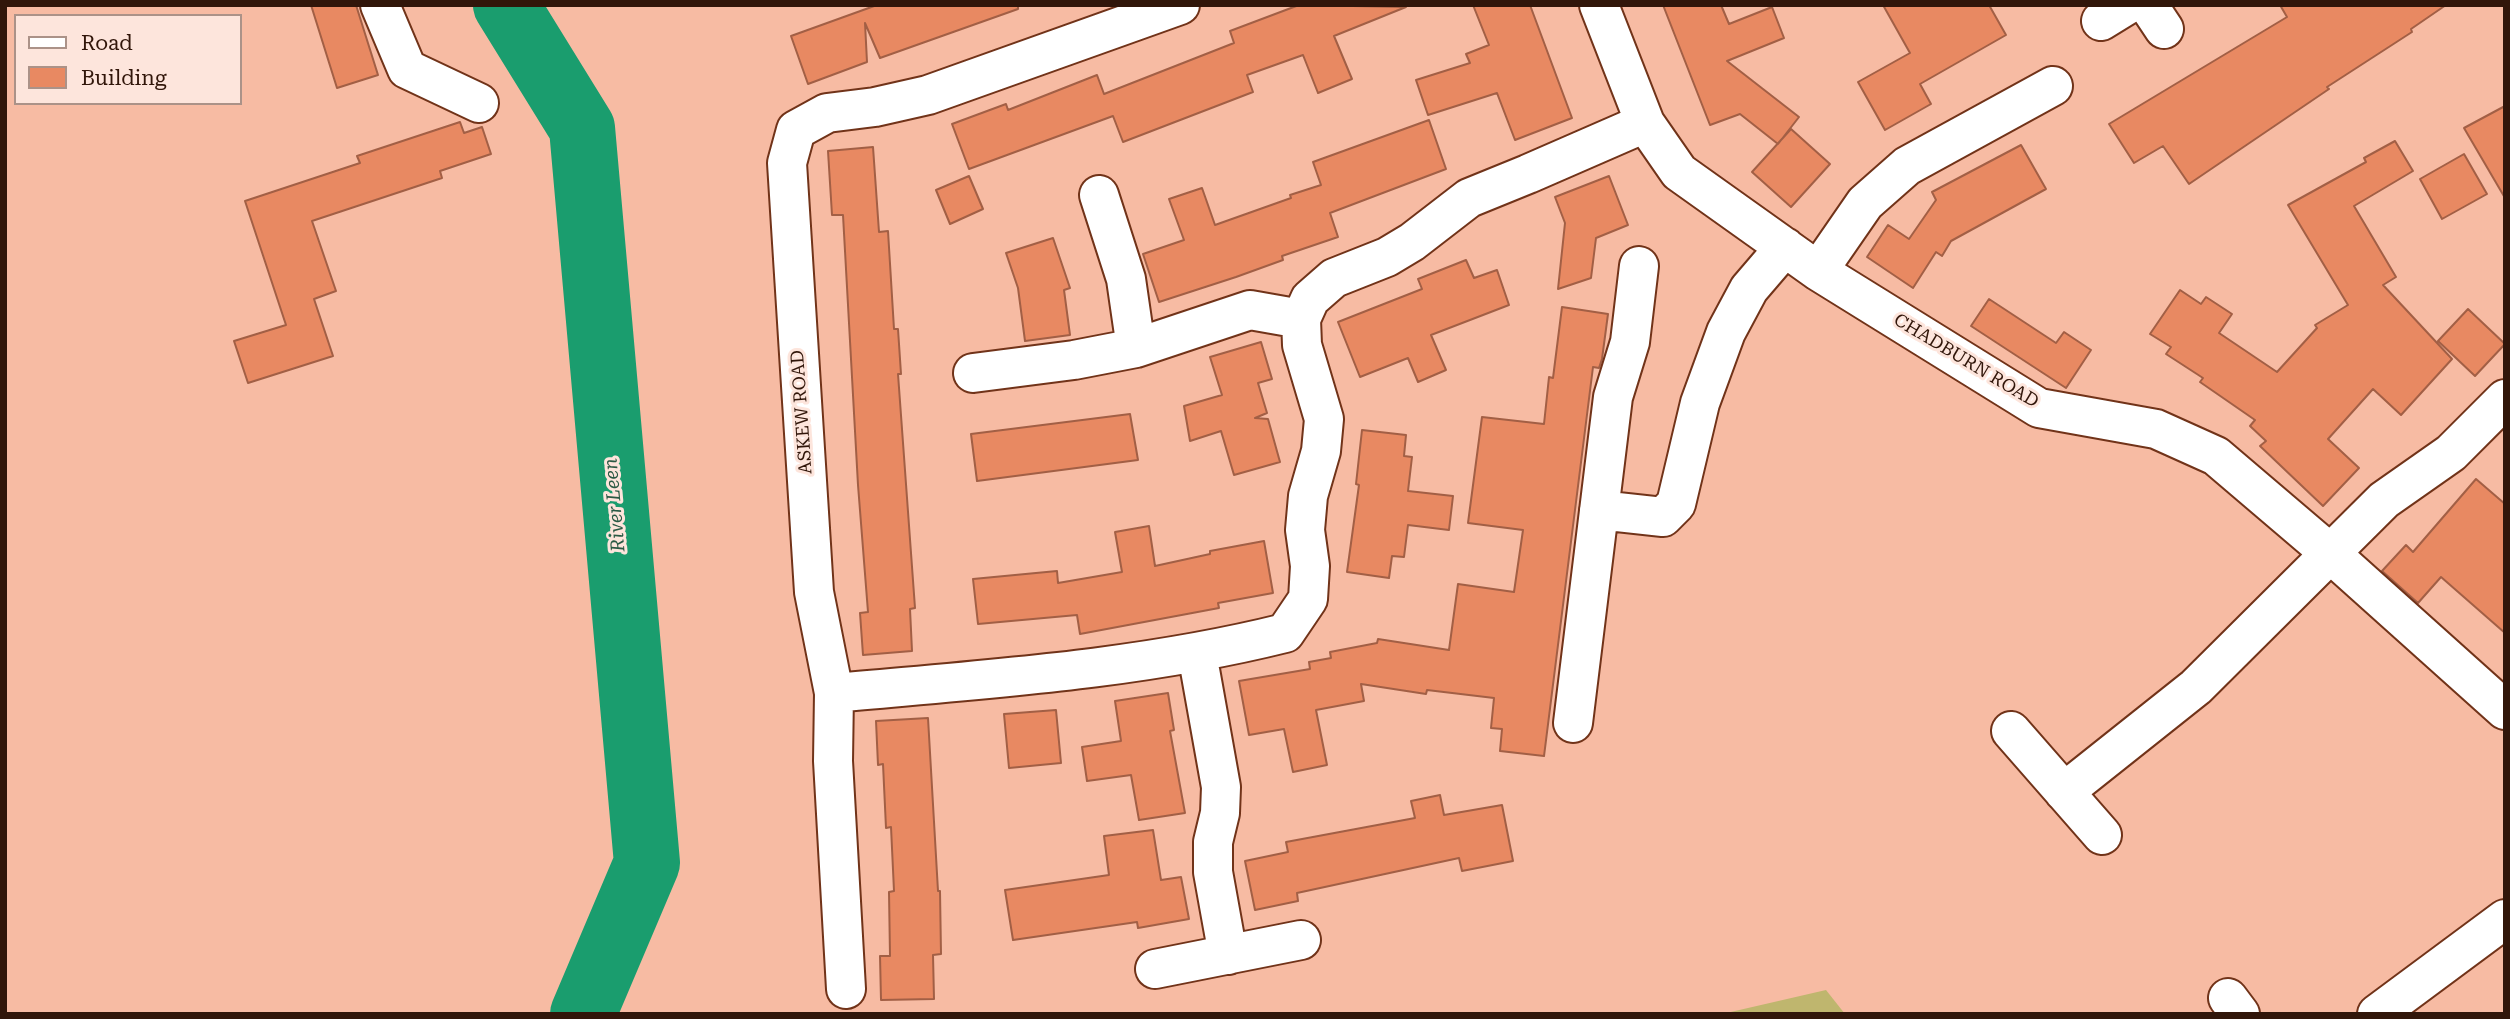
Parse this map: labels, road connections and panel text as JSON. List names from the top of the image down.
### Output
{
  "streets": {
    "street": ["CHADBURN ROAD", "ASKEW ROAD"]
  },
  "water": ["River Leen"],
  "legend": ["Road", "Building"]
}
